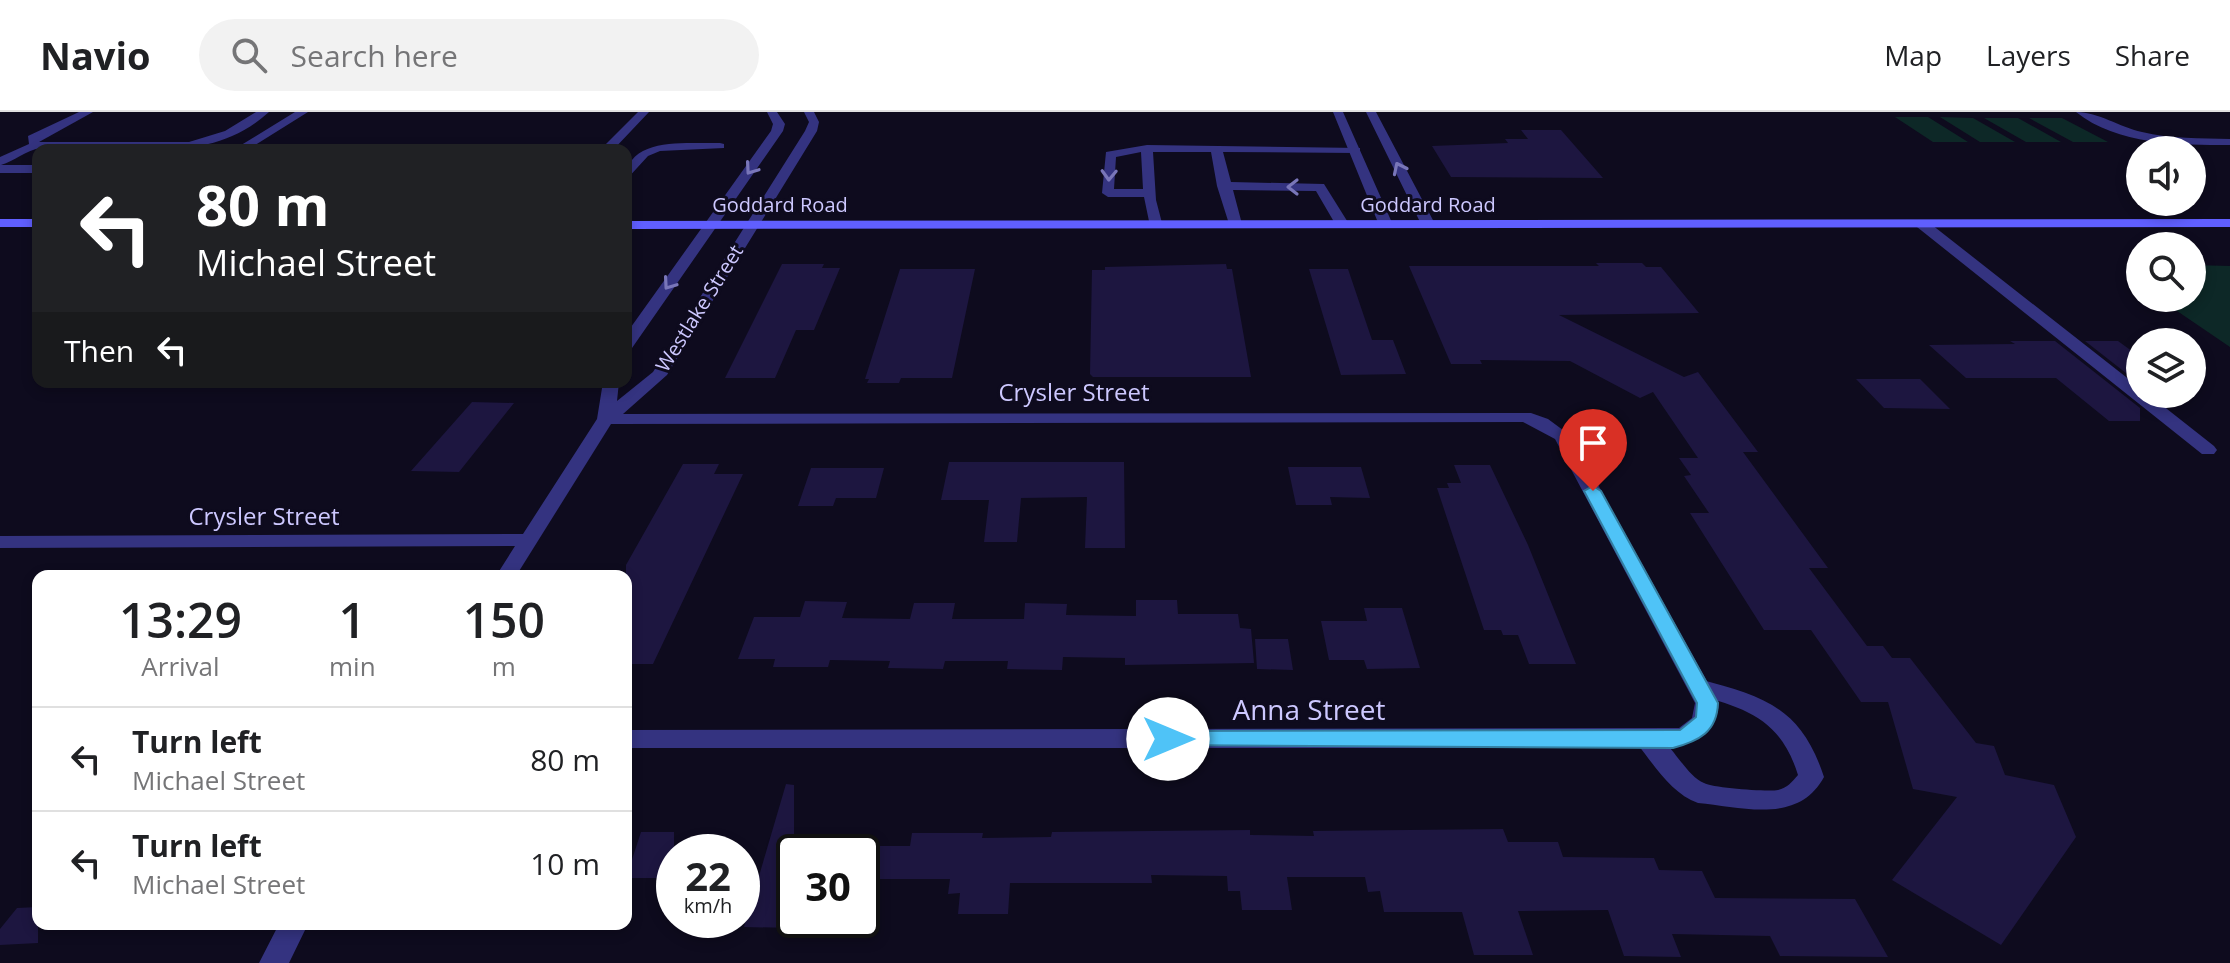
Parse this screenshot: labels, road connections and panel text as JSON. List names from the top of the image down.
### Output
{
  "streets": {
    "main road": ["Goddard Road"],
    "street": ["Westlake Street", "Crysler Street", "Anna Street"]
  },
  "crossings": [
    ["Goddard Road", "Westlake Street"],
    ["Westlake Street", "Crysler Street"],
    ["Crysler Street", "Anna Street"]
  ],
  "page": {
    "header": "Navio",
    "search": "Search here",
    "nav": ["Map", "Layers", "Share"],
    "turn": ["80 m", "Michael Street"],
    "then": "Then",
    "eta": [
      "13:29",
      "Arrival",
      "1",
      "min",
      "150",
      "m"
    ],
    "list": [
      {
        "name": "Turn left",
        "note": "Michael Street",
        "value": "80 m"
      },
      {
        "name": "Turn left",
        "note": "Michael Street",
        "value": "10 m"
      }
    ],
    "speed": "22 km/h",
    "limit": "30"
  }
}
